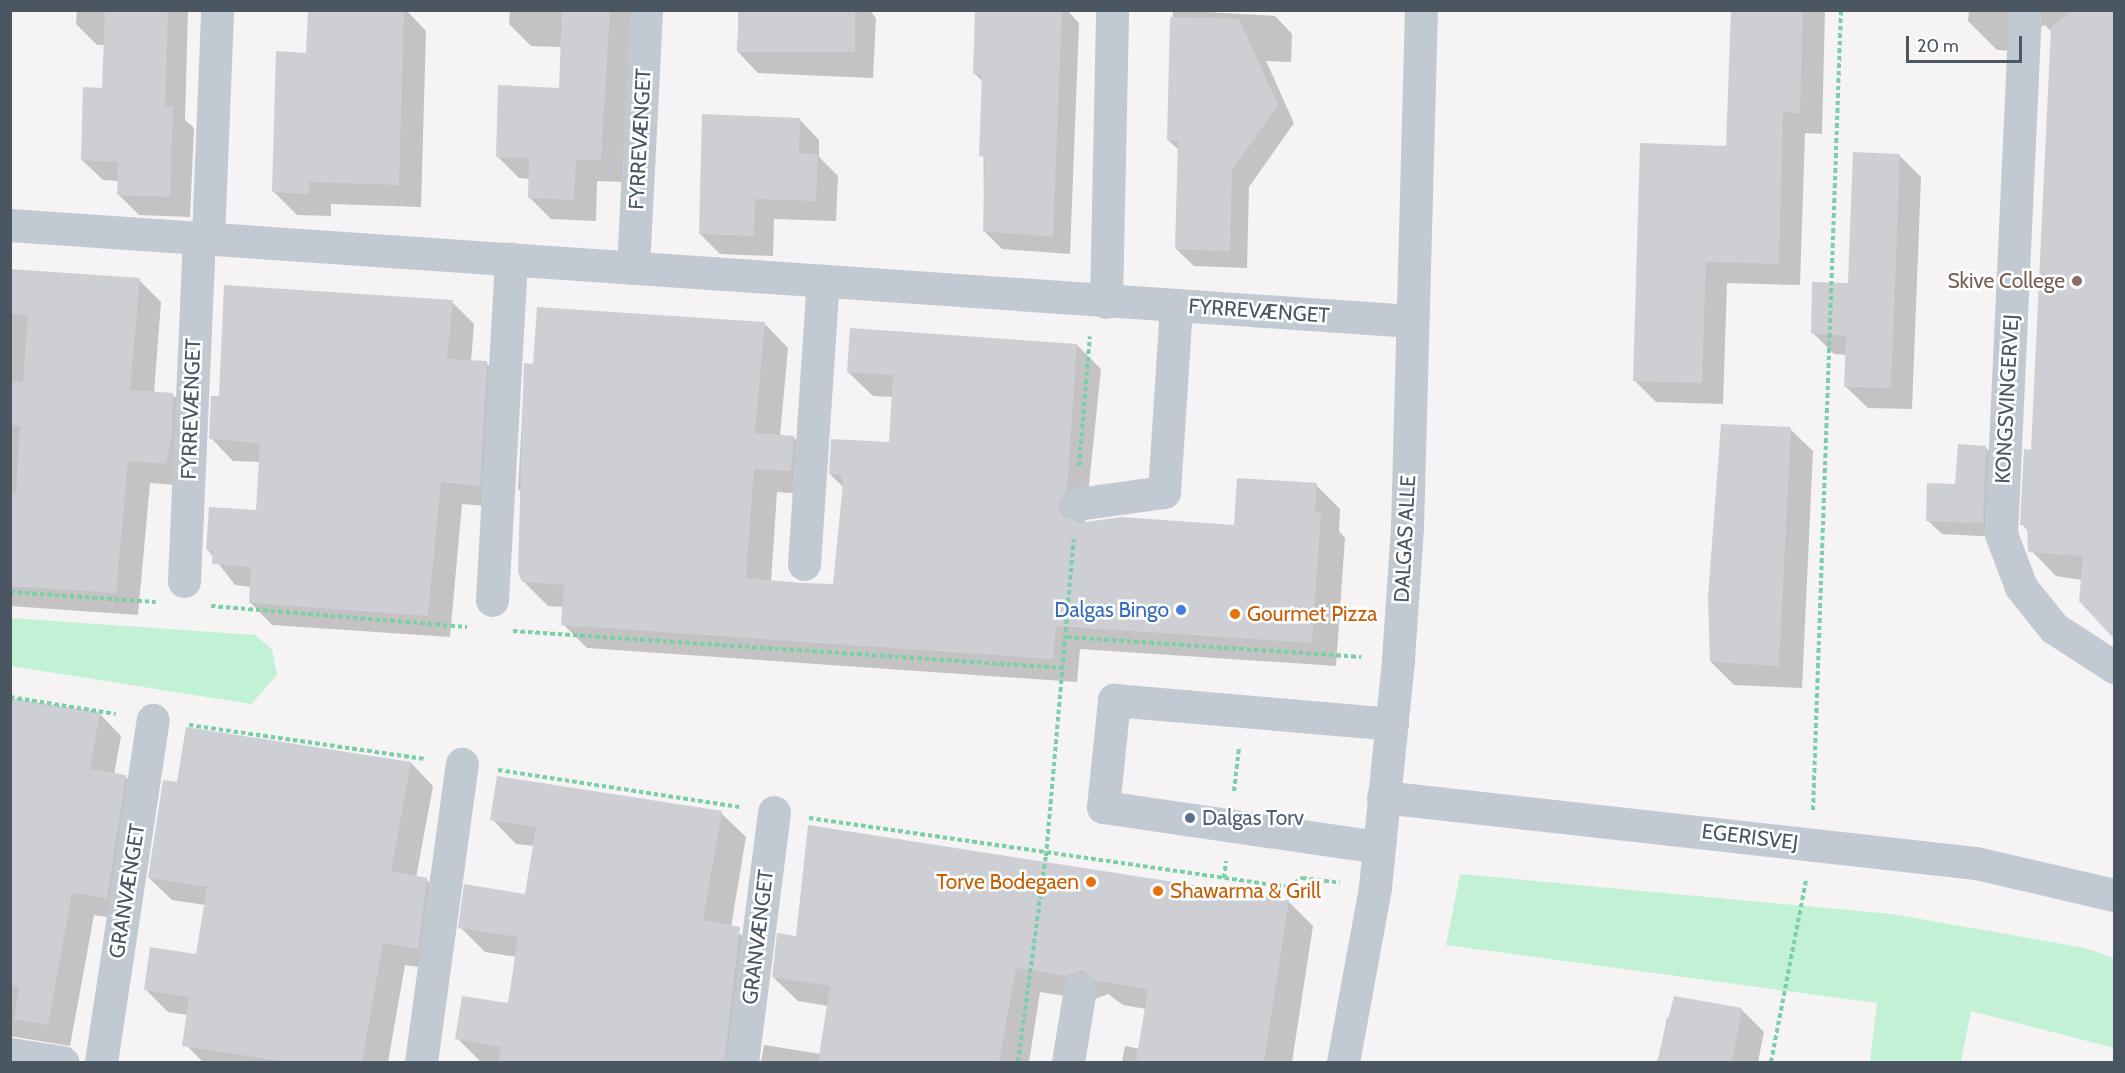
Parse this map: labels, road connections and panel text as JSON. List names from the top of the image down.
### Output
{
  "streets": {
    "street": [
      "FYRREVÆNGET",
      "KONGSVINGERVEJ",
      "DALGAS ALLE",
      "EGERISVEJ",
      "GRANVÆNGET"
    ]
  },
  "crossings": [
    ["FYRREVÆNGET", "DALGAS ALLE"],
    ["DALGAS ALLE", "EGERISVEJ"]
  ],
  "places": [
    "Skive College",
    "Dalgas Bingo",
    "Gourmet Pizza",
    "Dalgas Torv",
    "Torve Bodegaen",
    "Shawarma & Grill"
  ],
  "scale_bar": "20 m"
}
